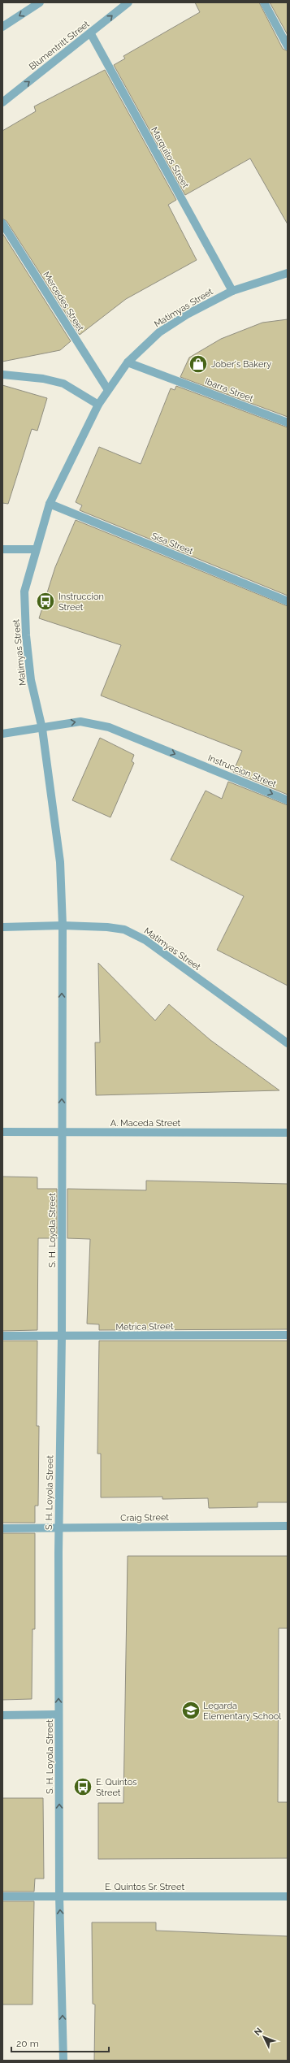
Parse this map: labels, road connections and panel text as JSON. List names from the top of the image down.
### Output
{
  "streets": {
    "street": [
      "Blumentritt Street",
      "Marquitos Street",
      "Mercedes Street",
      "Matimyas Street",
      "Ibarra Street",
      "Sisa Street",
      "Instruccion Street",
      "A. Maceda Street",
      "S. H. Loyola Street",
      "Metrica Street",
      "Craig Street",
      "E. Quintos Sr. Street"
    ]
  },
  "crossings": [
    ["Blumentritt Street", "Marquitos Street"],
    ["Marquitos Street", "Matimyas Street"],
    ["Mercedes Street", "Matimyas Street"],
    ["Matimyas Street", "Ibarra Street"],
    ["Matimyas Street", "Sisa Street"],
    ["Matimyas Street", "Instruccion Street"],
    ["Matimyas Street", "S. H. Loyola Street"],
    ["A. Maceda Street", "S. H. Loyola Street"],
    ["S. H. Loyola Street", "Metrica Street"],
    ["S. H. Loyola Street", "Craig Street"],
    ["S. H. Loyola Street", "E. Quintos Sr. Street"]
  ],
  "one_way": ["Blumentritt Street", "Instruccion Street", "S. H. Loyola Street"],
  "places": {
    "shop": ["Jober's Bakery"],
    "bus stop": ["Instruccion Street", "E. Quintos Street"],
    "school or university": ["Legarda Elementary School"]
  },
  "scale_bar": "20 m",
  "north": "top left"
}
